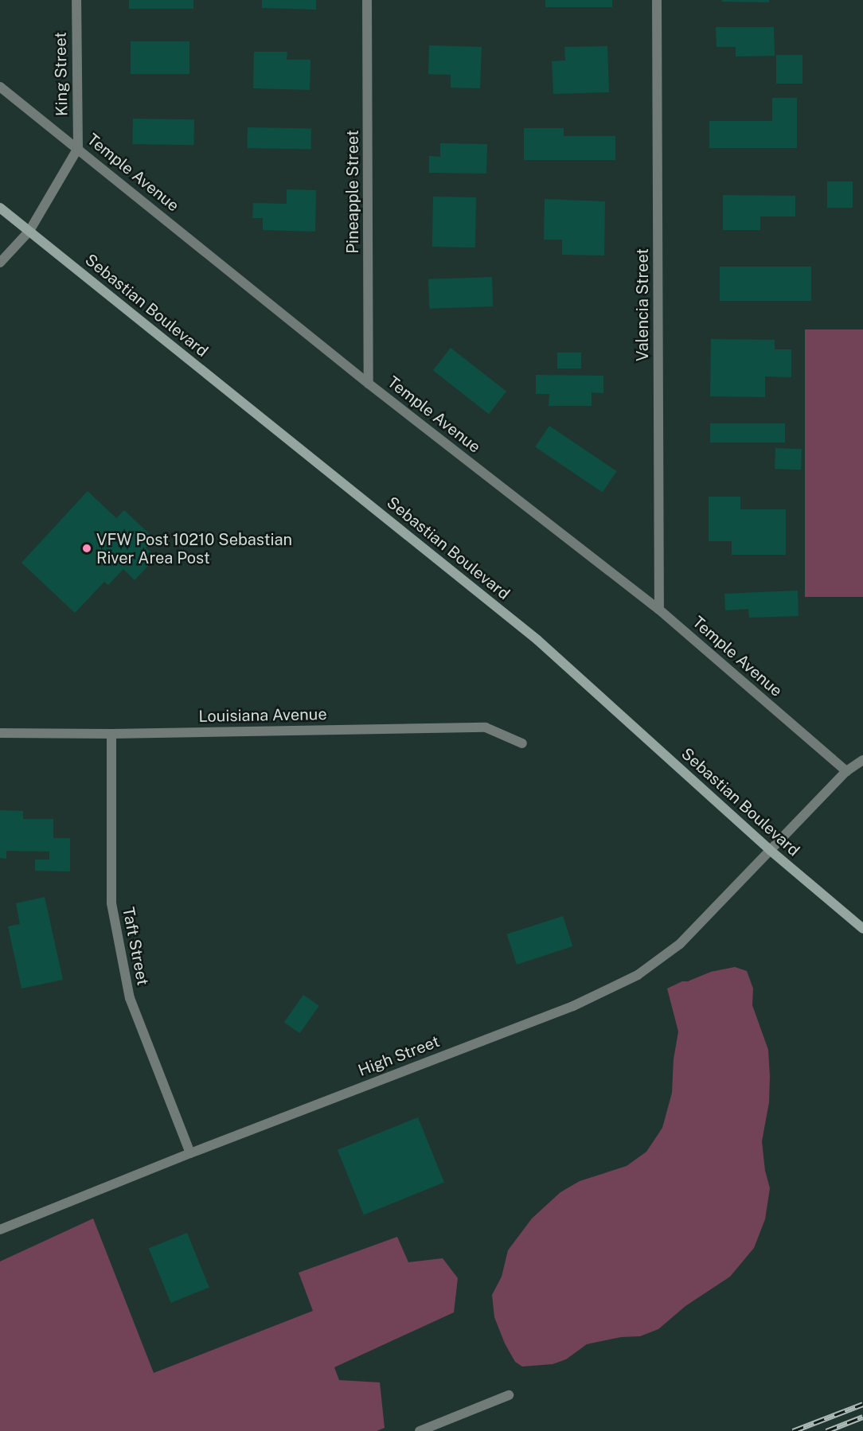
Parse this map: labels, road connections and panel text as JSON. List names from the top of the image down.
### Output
{
  "streets": {
    "main road": ["Sebastian Boulevard"],
    "street": [
      "King Street",
      "Temple Avenue",
      "Pineapple Street",
      "Valencia Street",
      "Louisiana Avenue",
      "Taft Street",
      "High Street"
    ]
  },
  "crossings": [
    ["King Street", "Temple Avenue"],
    ["Temple Avenue", "Pineapple Street"],
    ["Temple Avenue", "Valencia Street"],
    ["Sebastian Boulevard", "High Street"],
    ["Louisiana Avenue", "Taft Street"],
    ["Taft Street", "High Street"]
  ],
  "places": ["VFW Post 10210 Sebastian River Area Post"]
}
